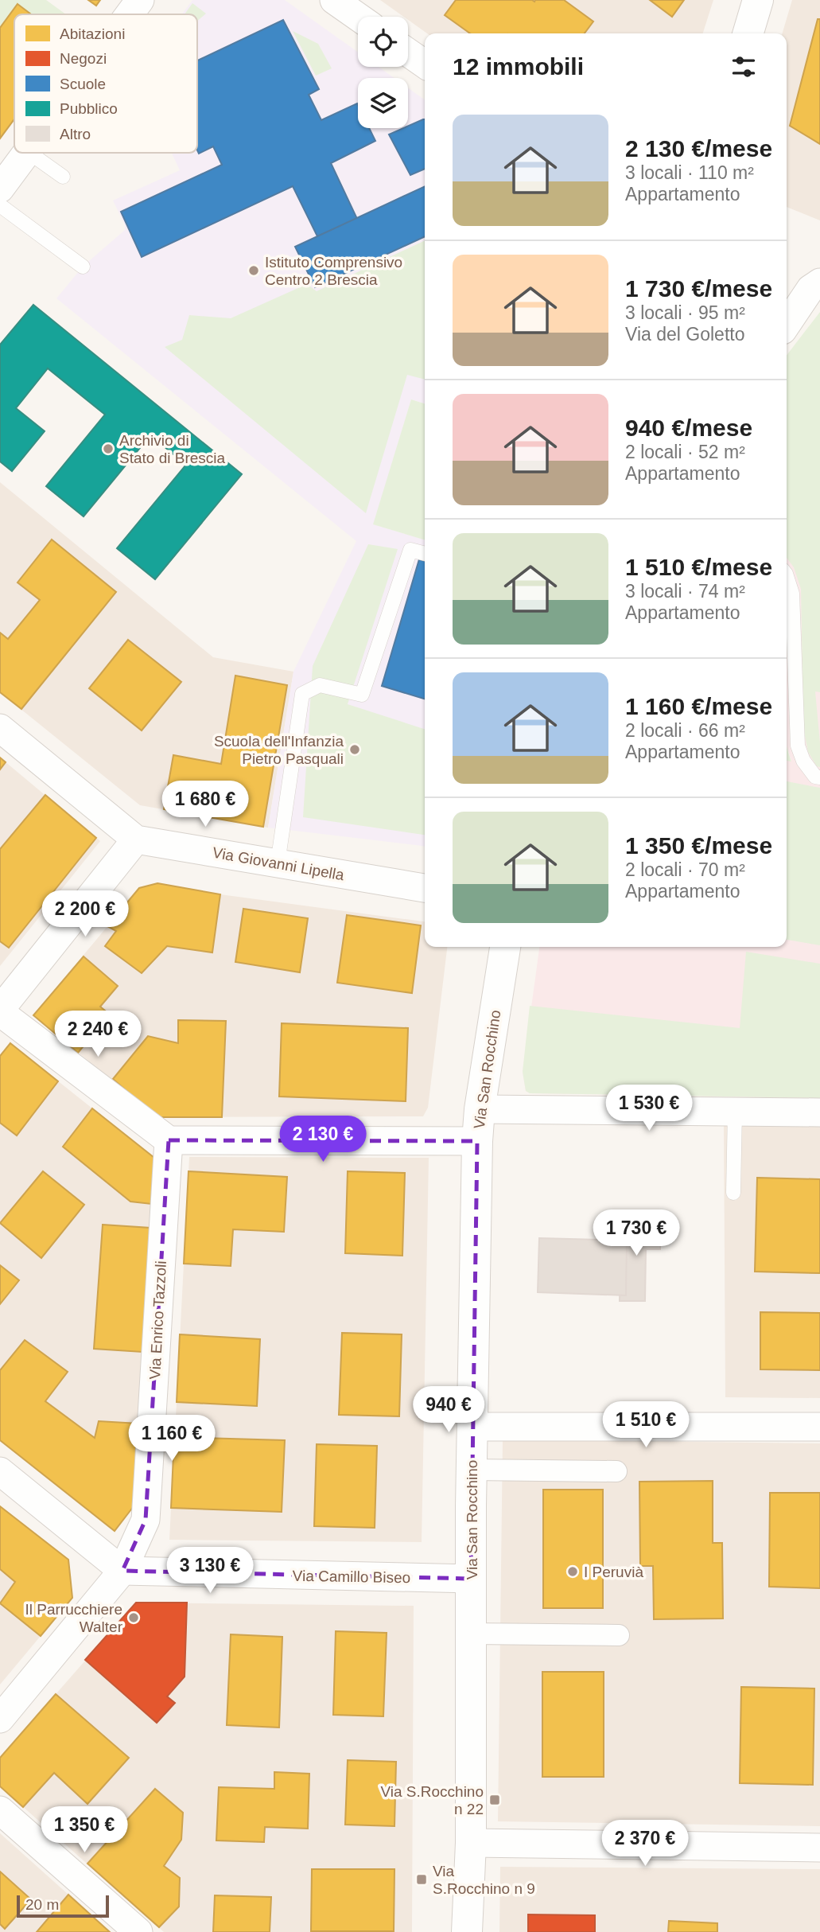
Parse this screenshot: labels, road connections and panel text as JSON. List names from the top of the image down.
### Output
{
  "streets": {
    "street": [
      "Via Giovanni Lipella",
      "Via San Rocchino",
      "Via Enrico Tazzoli",
      "Via Camillo Biseo"
    ]
  },
  "crossings": [
    ["Via San Rocchino", "Via Camillo Biseo"],
    ["Via Enrico Tazzoli", "Via Camillo Biseo"]
  ],
  "places": {
    "other": [
      "Istituto Comprensivo Centro 2 Brescia",
      "Archivio di Stato di Brescia",
      "Scuola dell'Infanzia Pietro Pasquali",
      "I Peruvià",
      "Il Parrucchiere Walter"
    ],
    "transit": ["Via S.Rocchino n 22", "Via S.Rocchino n 9"]
  },
  "legend": [
    "Abitazioni",
    "Negozi",
    "Scuole",
    "Pubblico",
    "Altro"
  ],
  "scale_bar": "20 m",
  "page": {
    "heading": "12 immobili",
    "list": [
      {
        "name": "2 130 €/mese",
        "note": "3 locali · 110 m² · Appartamento"
      },
      {
        "name": "1 730 €/mese",
        "note": "3 locali · 95 m² · Via del Goletto"
      },
      {
        "name": "940 €/mese",
        "note": "2 locali · 52 m² · Appartamento"
      },
      {
        "name": "1 510 €/mese",
        "note": "3 locali · 74 m² · Appartamento"
      },
      {
        "name": "1 160 €/mese",
        "note": "2 locali · 66 m² · Appartamento"
      },
      {
        "name": "1 350 €/mese",
        "note": "2 locali · 70 m² · Appartamento"
      }
    ],
    "price": [
      "1 680 €",
      "2 200 €",
      "2 240 €",
      "1 530 €",
      "2 130 €",
      "1 730 €",
      "940 €",
      "1 510 €",
      "1 160 €",
      "3 130 €",
      "1 350 €",
      "2 370 €"
    ],
    "scale": "20 m"
  }
}
